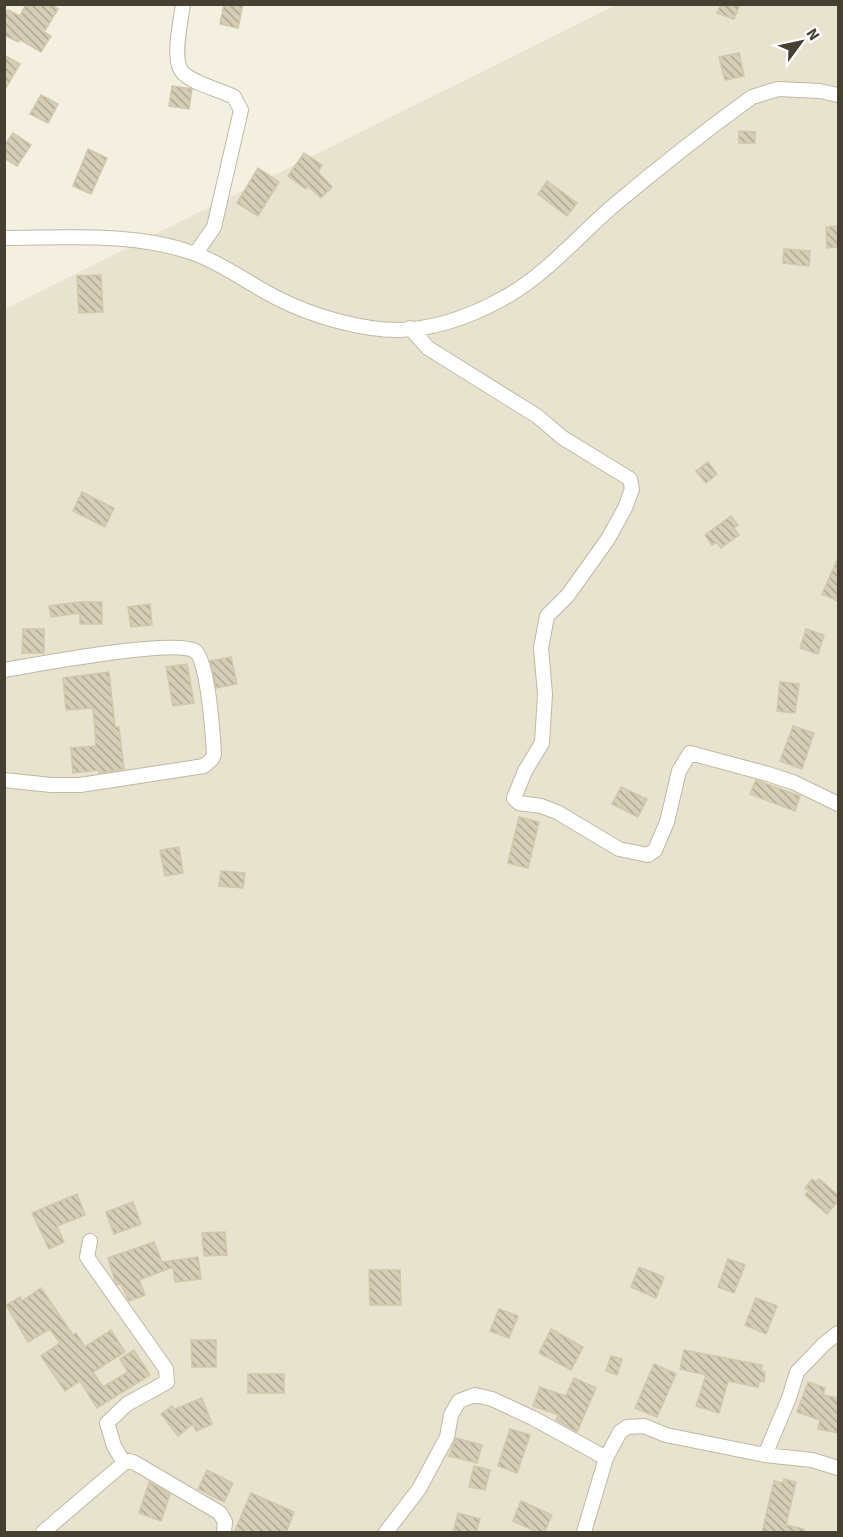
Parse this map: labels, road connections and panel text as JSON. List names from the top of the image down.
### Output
{
  "north": "top right"
}
